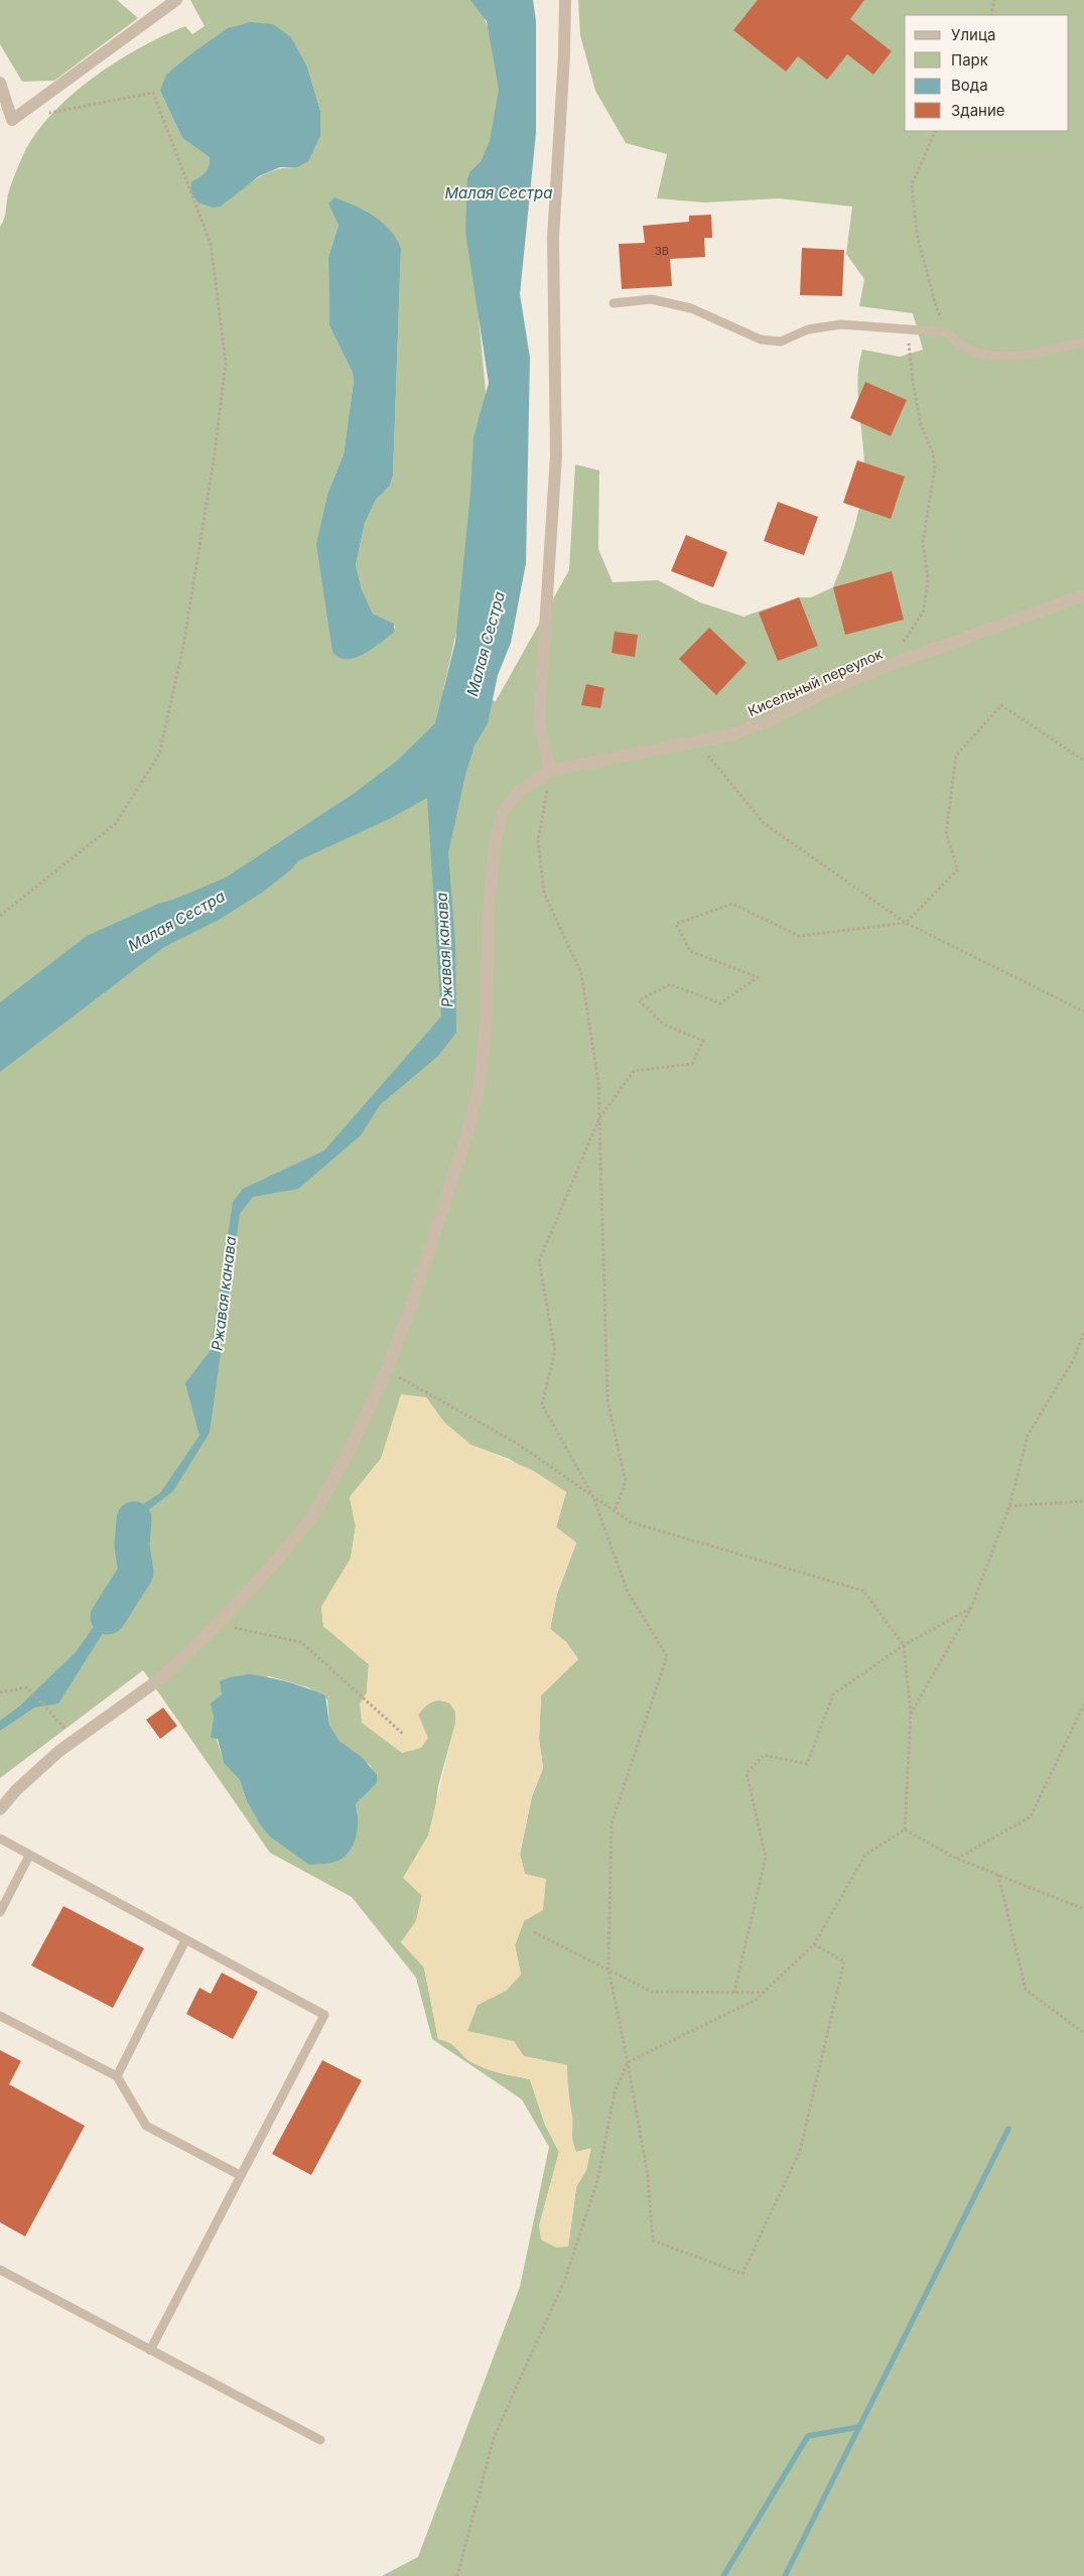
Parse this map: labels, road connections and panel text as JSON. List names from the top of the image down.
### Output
{
  "streets": {
    "street": ["Кисельный переулок"]
  },
  "water": ["Малая Сестра", "Ржавая канава"],
  "house_numbers": ["3В"],
  "legend": [
    "Улица",
    "Парк",
    "Вода",
    "Здание"
  ]
}
